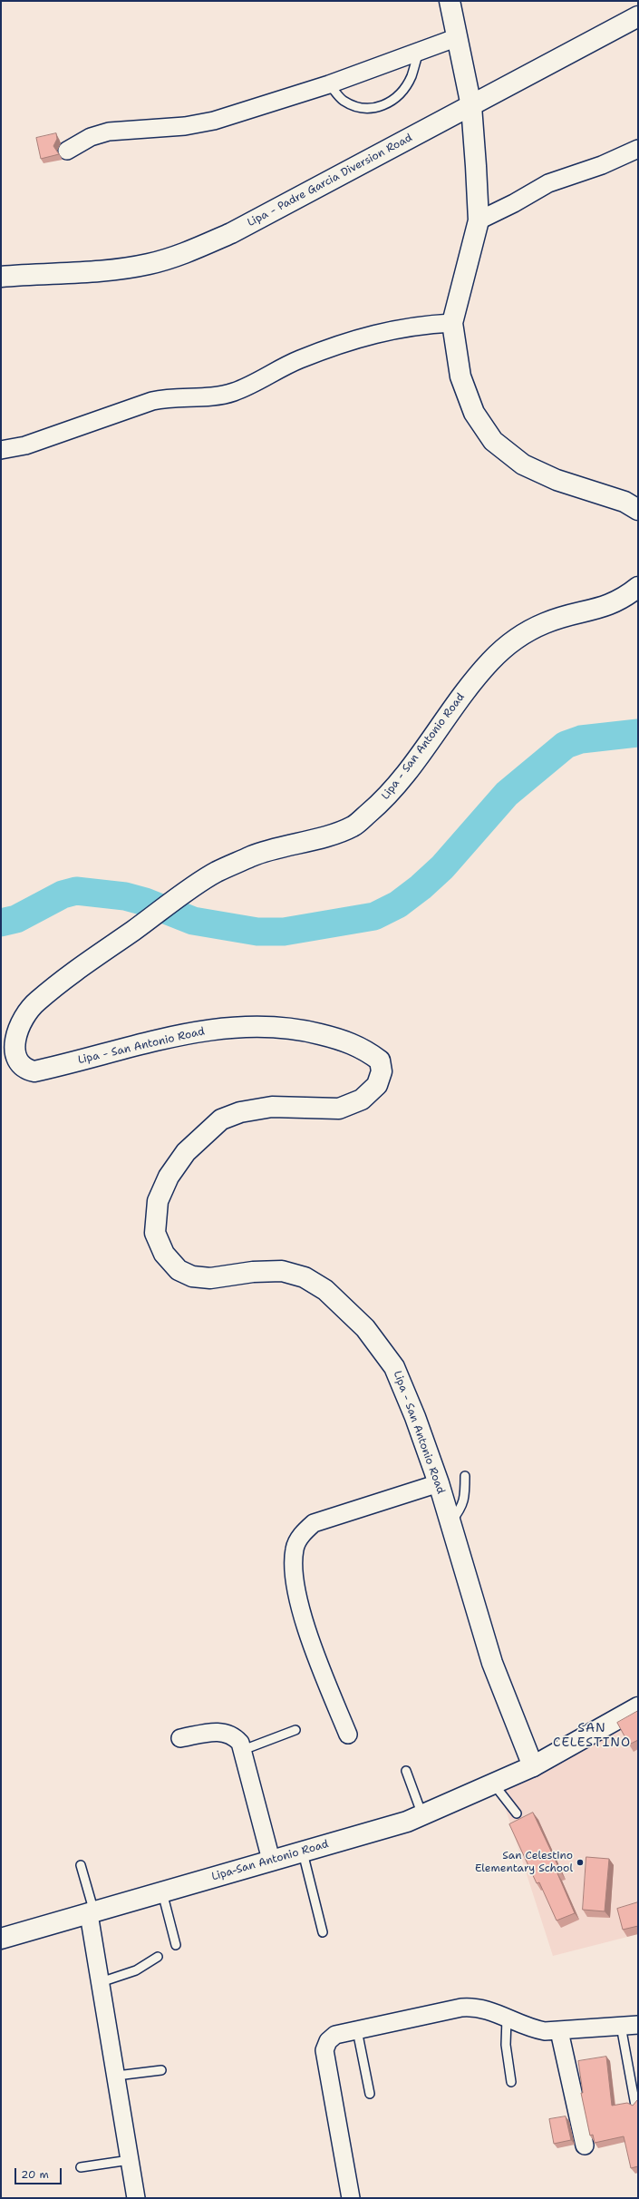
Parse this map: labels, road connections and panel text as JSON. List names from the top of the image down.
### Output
{
  "streets": {
    "street": ["Lipa - Padre Garcia Diversion Road", "Lipa - San Antonio Road", "Lipa-San Antonio Road"]
  },
  "crossings": [
    ["Lipa - San Antonio Road", "Lipa-San Antonio Road"]
  ],
  "districts": ["SAN CELESTINO"],
  "places": ["San Celestino Elementary School"],
  "scale_bar": "20 m"
}
